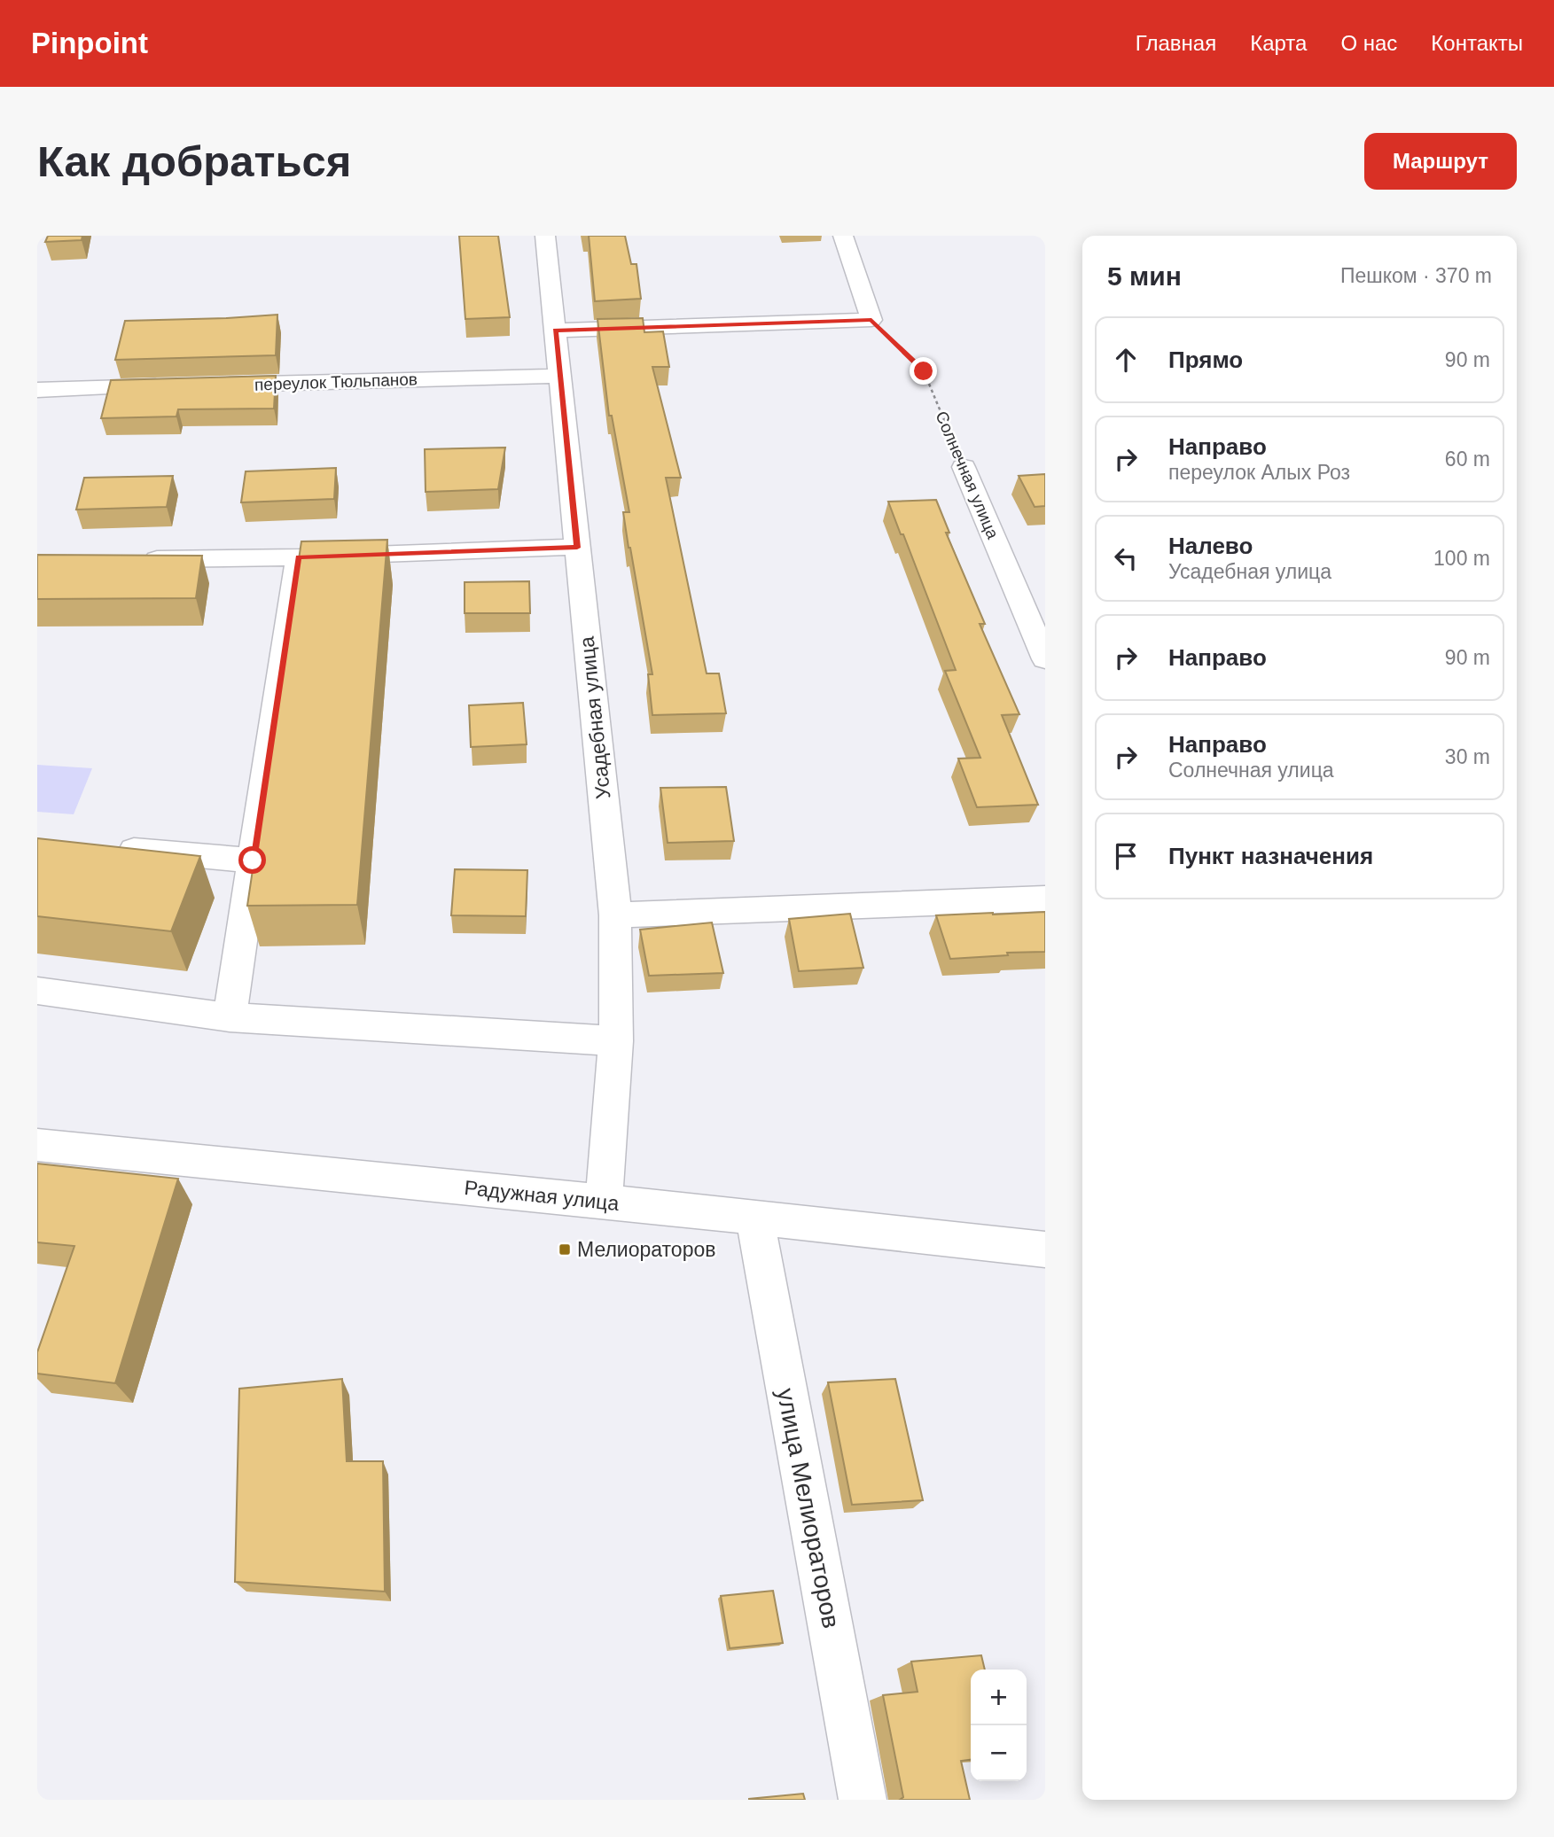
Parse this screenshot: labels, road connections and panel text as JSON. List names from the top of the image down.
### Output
{
  "streets": {
    "street": [
      "переулок Тюльпанов",
      "Солнечная улица",
      "Усадебная улица",
      "Радужная улица",
      "улица Мелиораторов"
    ]
  },
  "crossings": [
    ["переулок Тюльпанов", "Усадебная улица"],
    ["Усадебная улица", "Радужная улица"],
    ["Радужная улица", "улица Мелиораторов"]
  ],
  "places": {
    "transit": ["Мелиораторов"]
  },
  "page": {
    "header": "Pinpoint",
    "nav": [
      "Главная",
      "Карта",
      "О нас",
      "Контакты"
    ],
    "buttons": "Маршрут",
    "title": "Как добраться",
    "heading": ["5 мин", "Пешком · 370 m"],
    "list": [
      ["Прямо", "90 m"],
      ["Направо", "переулок Алых Роз", "60 m"],
      ["Налево", "Усадебная улица", "100 m"],
      ["Направо", "90 m"],
      ["Направо", "Солнечная улица", "30 m"],
      "Пункт назначения"
    ],
    "map_buttons": ["+", "−"]
  }
}
